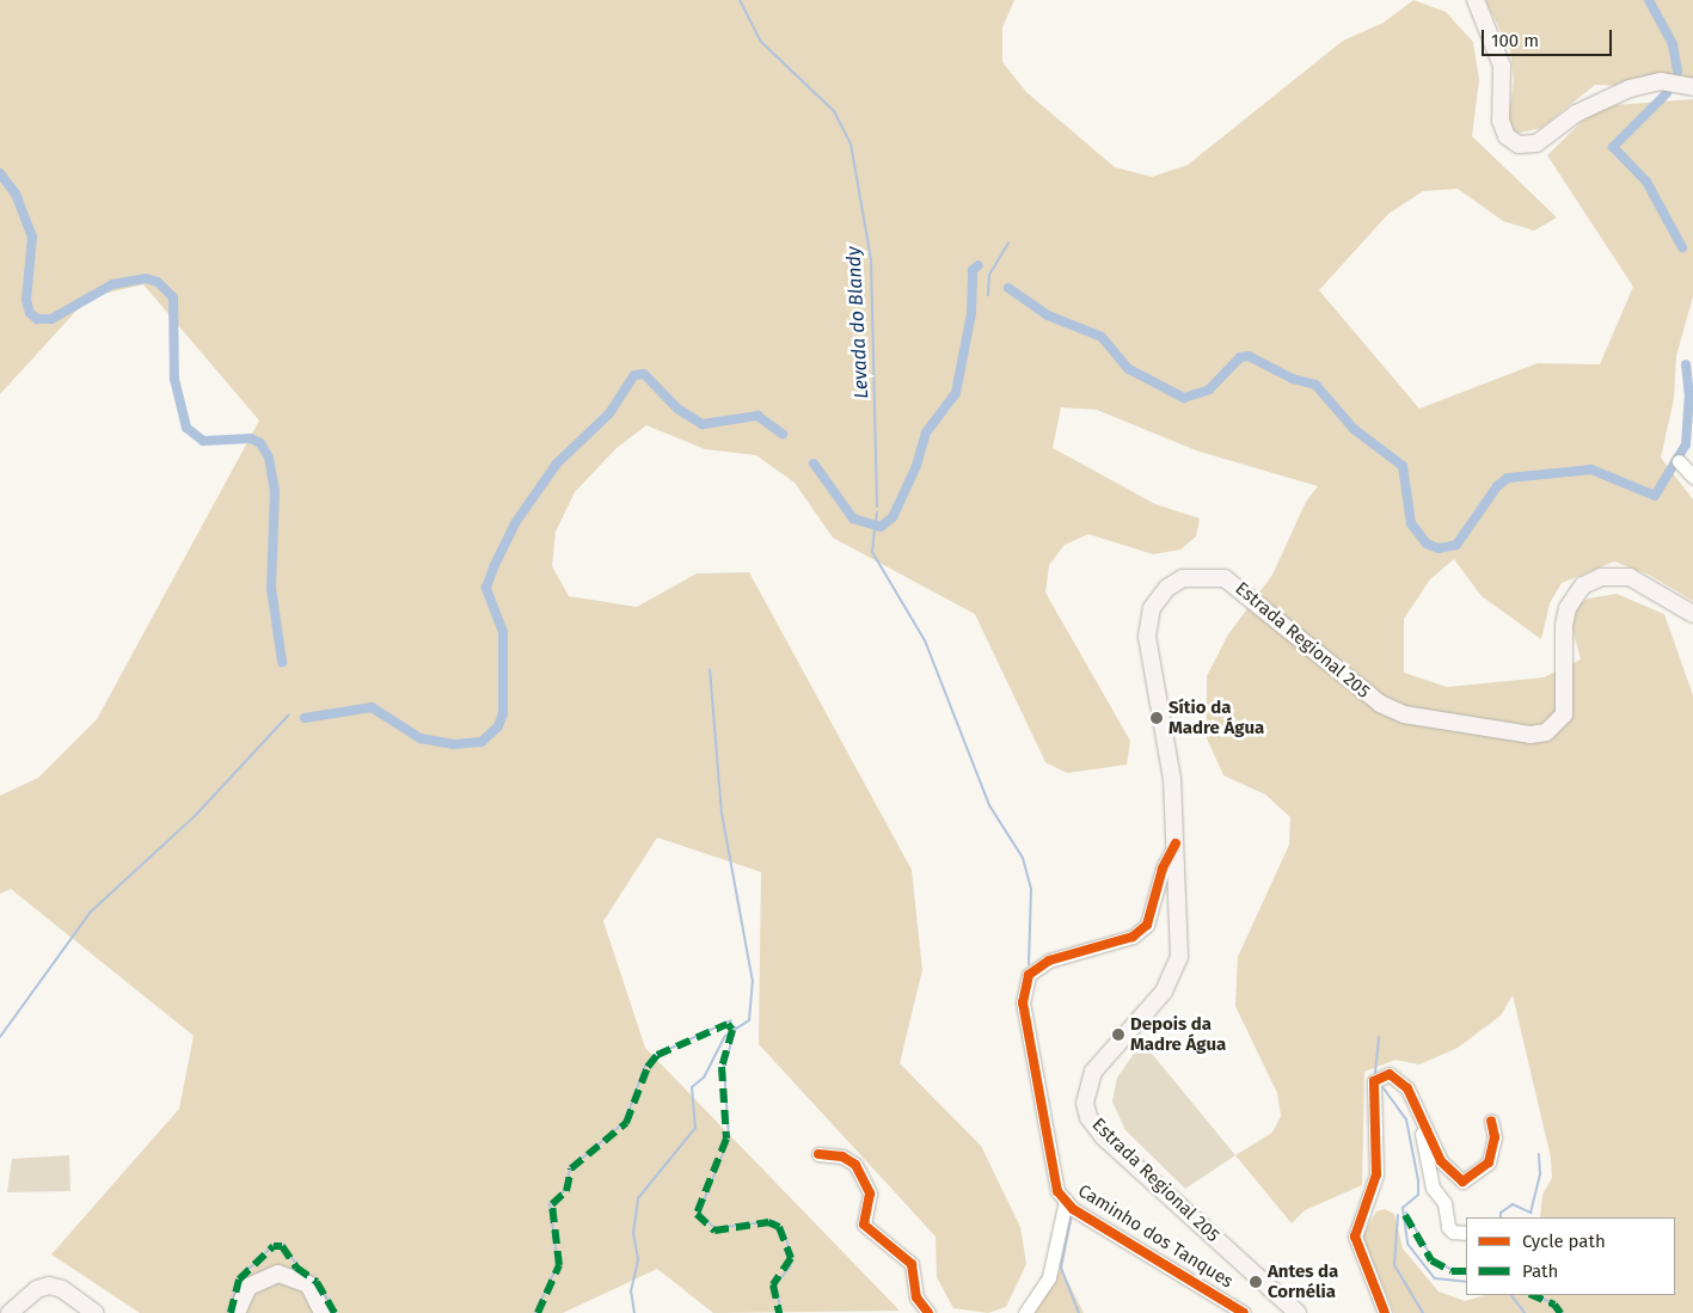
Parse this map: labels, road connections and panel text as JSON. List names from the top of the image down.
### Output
{
  "streets": {
    "main road": ["Estrada Regional 205"],
    "street": ["Caminho dos Tanques"]
  },
  "crossings": [
    ["Estrada Regional 205", "Caminho dos Tanques"]
  ],
  "water": ["Levada do Blandy"],
  "places": ["Sítio da Madre Água", "Depois da Madre Água", "Antes da Cornélia"],
  "legend": ["Cycle path", "Path"],
  "scale_bar": "100 m"
}
